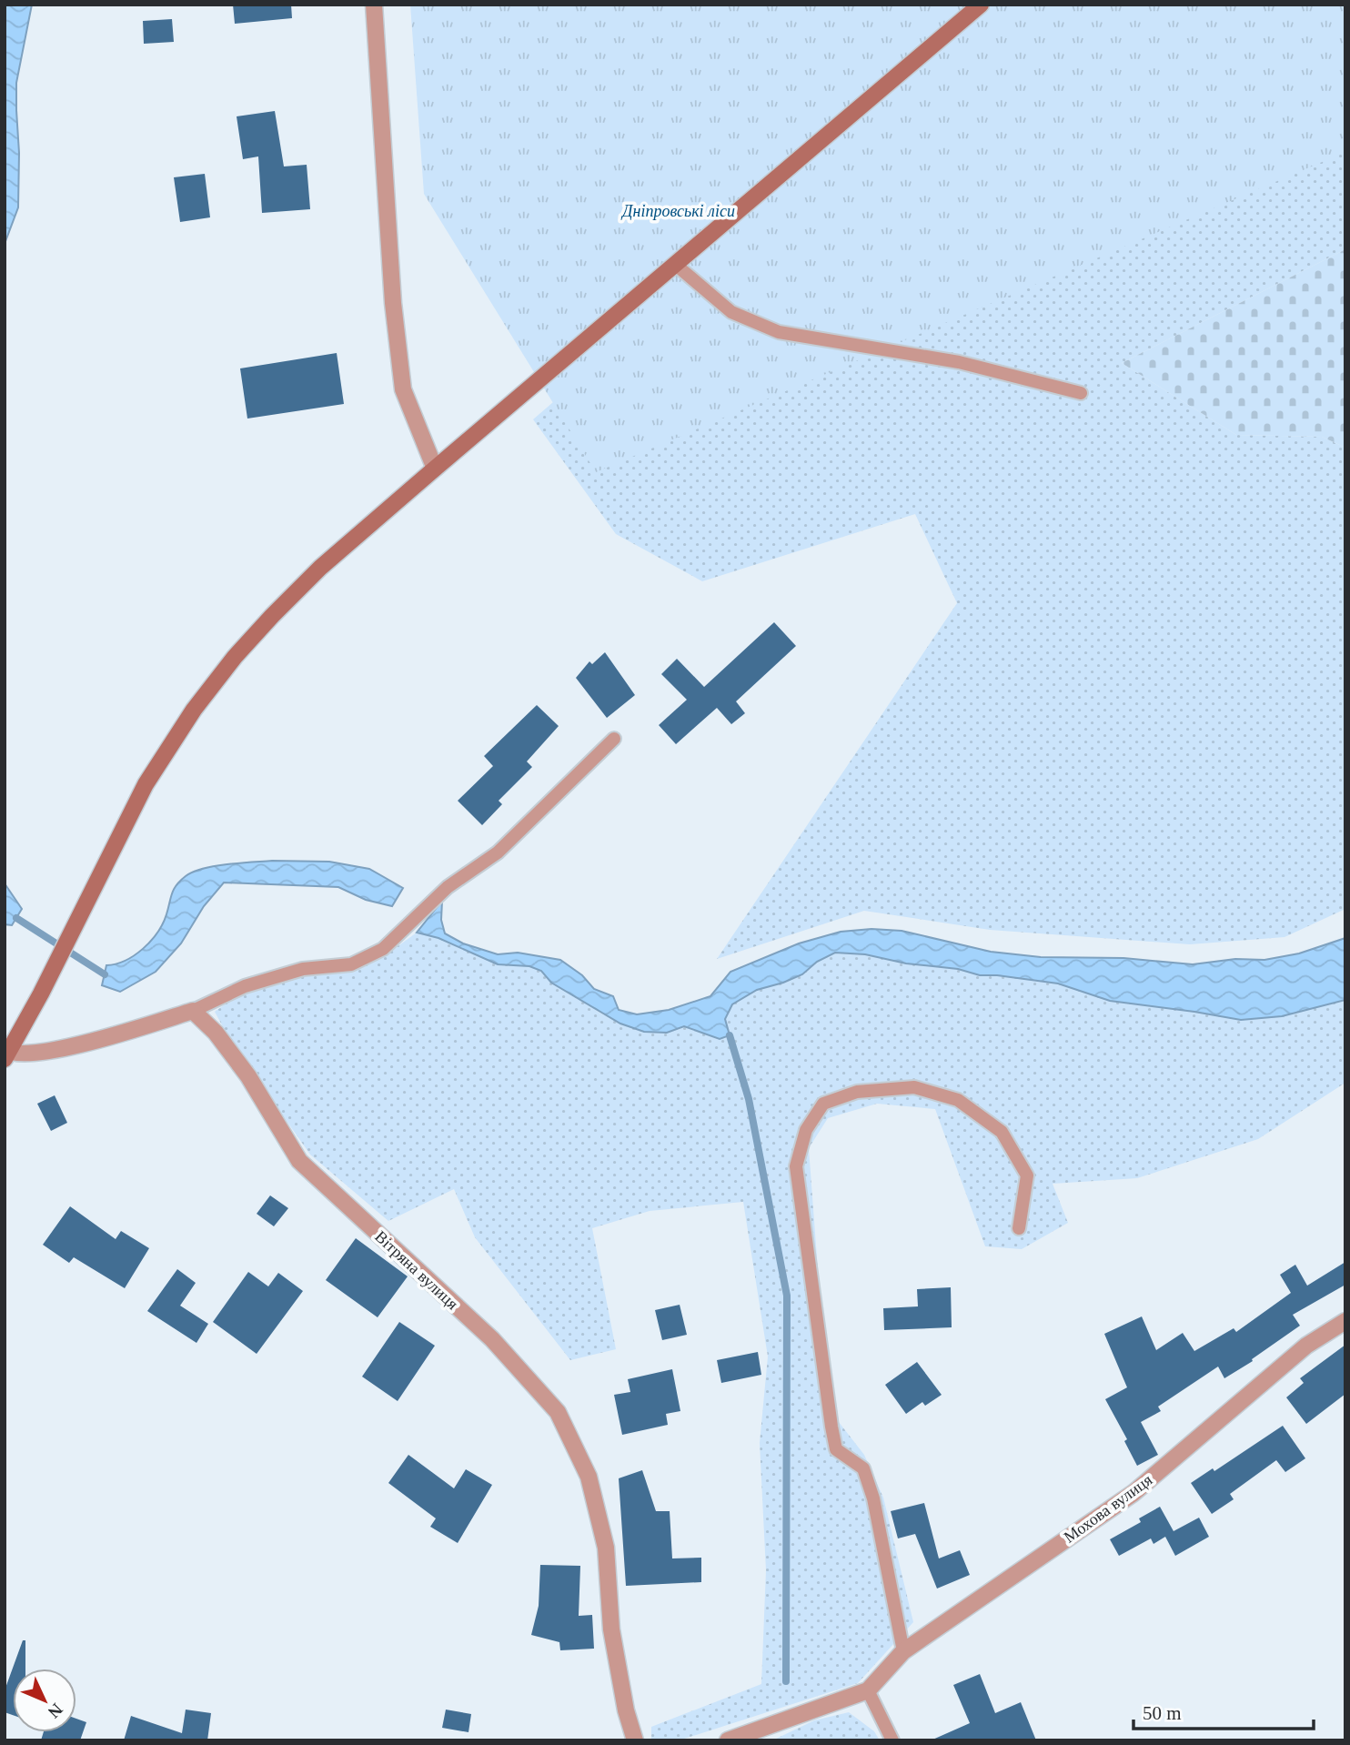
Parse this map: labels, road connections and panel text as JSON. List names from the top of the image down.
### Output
{
  "streets": {
    "street": ["Вітряна вулиця", "Мохова вулиця"]
  },
  "parks": ["Дніпровські ліси"],
  "scale_bar": "50 m",
  "north": "bottom right"
}
